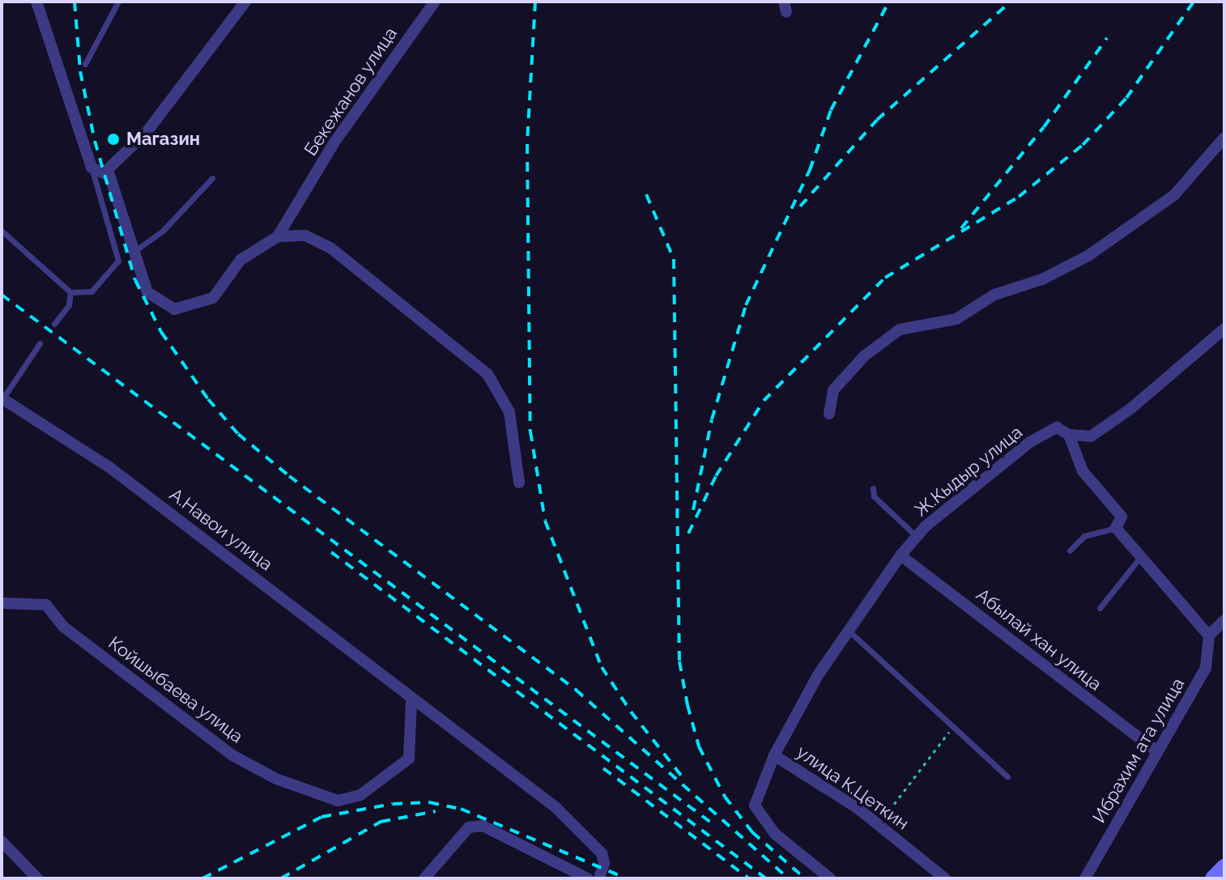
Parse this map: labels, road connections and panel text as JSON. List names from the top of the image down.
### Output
{
  "streets": {
    "street": [
      "Бекежанов улица",
      "Ж.Кыдыр улица",
      "А.Навои улица",
      "Абылай хан улица",
      "Койшыбаева улица",
      "Ибрахим ата улица",
      "улица К.Цеткин"
    ]
  },
  "crossings": [
    ["Ж.Кыдыр улица", "Абылай хан улица"],
    ["Ж.Кыдыр улица", "улица К.Цеткин"],
    ["А.Навои улица", "Койшыбаева улица"],
    ["Абылай хан улица", "Ибрахим ата улица"]
  ],
  "places": ["Магазин"]
}
